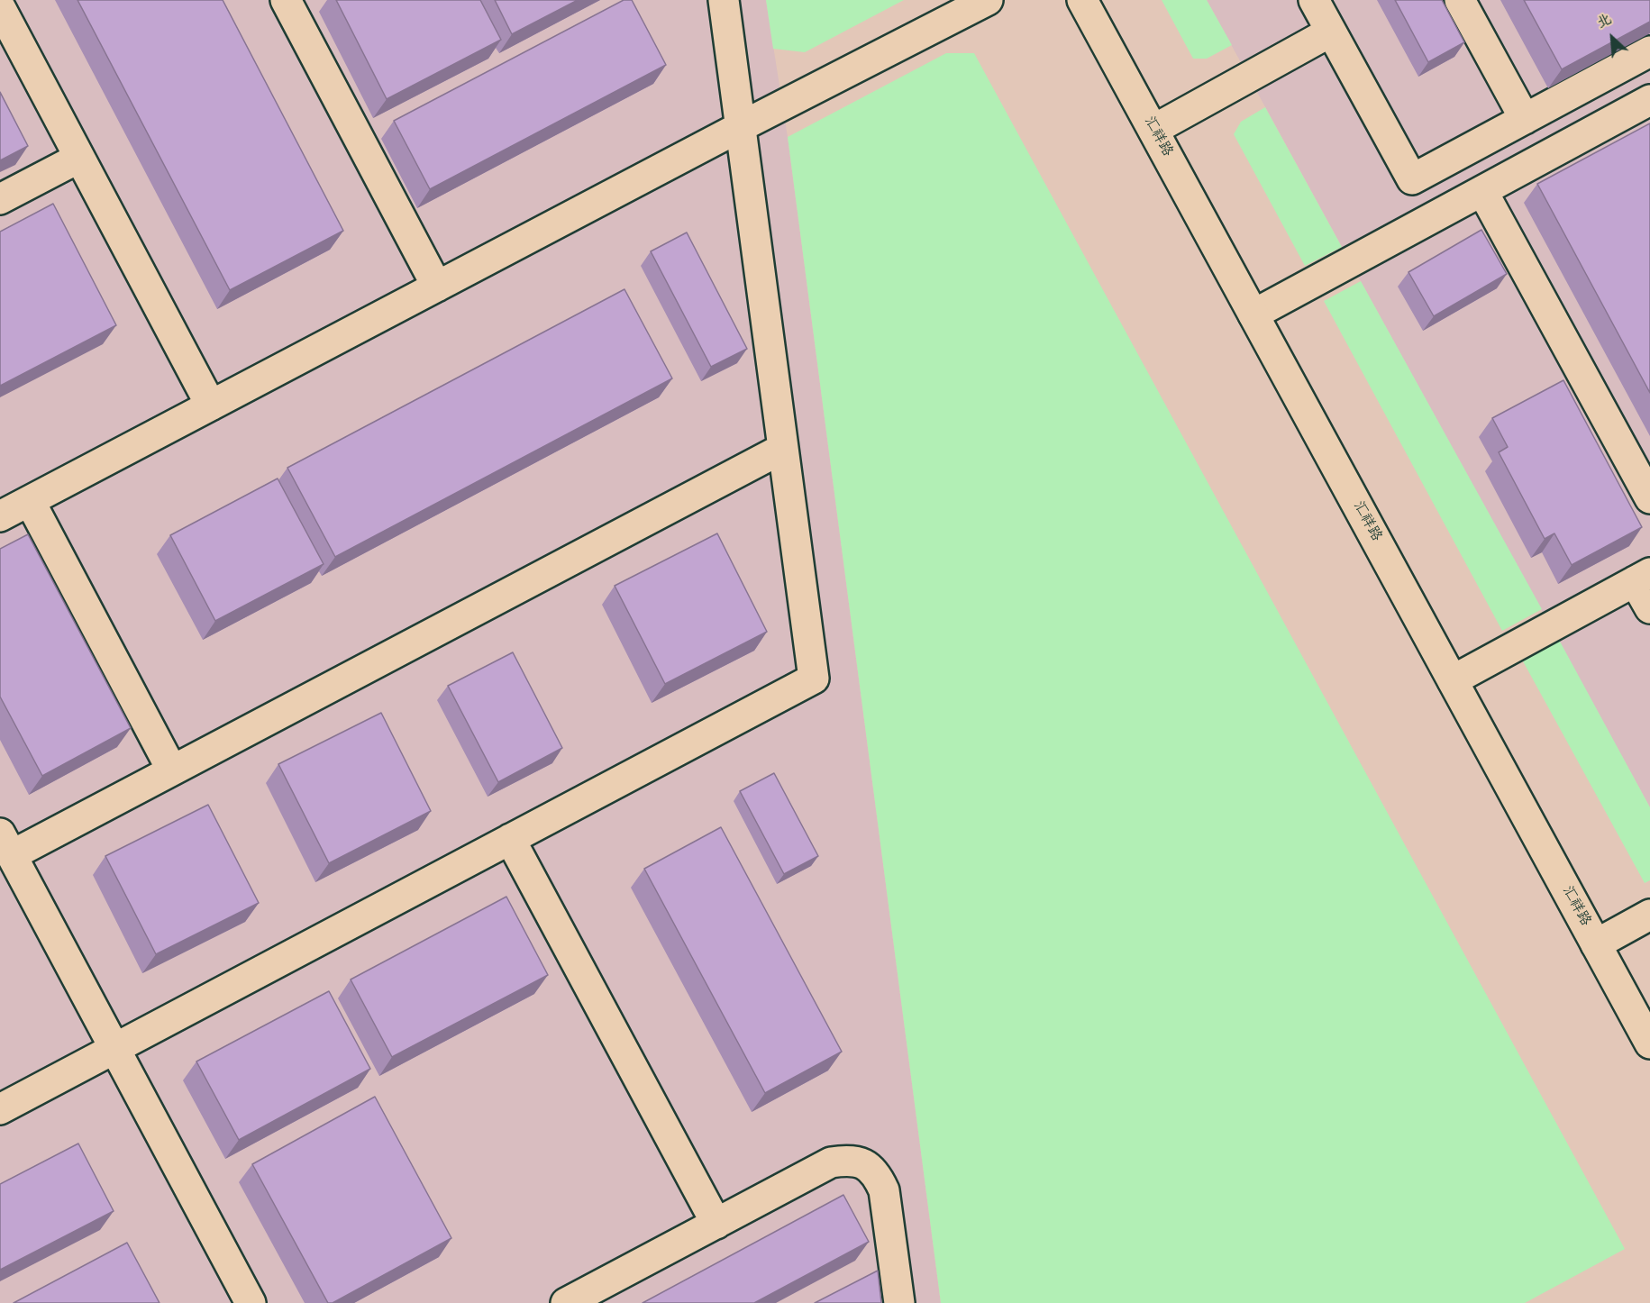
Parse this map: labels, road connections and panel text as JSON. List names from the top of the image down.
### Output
{
  "streets": {
    "main road": ["汇祥路"]
  },
  "north": "top left"
}
